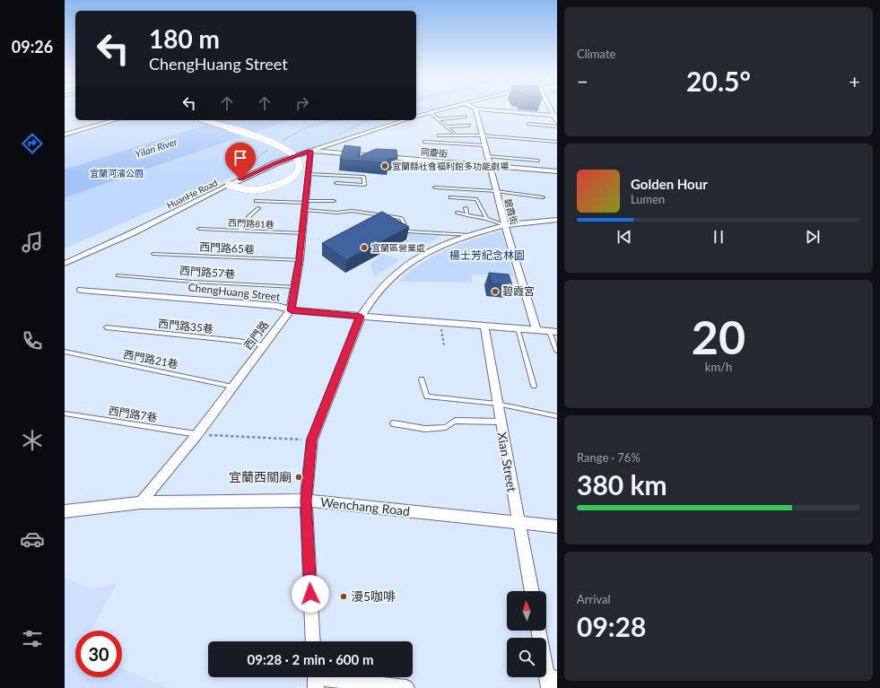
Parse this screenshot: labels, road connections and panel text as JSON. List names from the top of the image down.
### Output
{
  "streets": {
    "street": [
      "同慶街",
      "HuanHe Road",
      "碧霞街",
      "ChengHuang Street",
      "西門路",
      "Xian Street",
      "Wenchang Road"
    ],
    "lane": [
      "西門路81巷",
      "西門路65巷",
      "西門路57巷",
      "西門路35巷",
      "西門路21巷",
      "西門路7巷"
    ]
  },
  "crossings": [
    ["同慶街", "HuanHe Road"],
    ["同慶街", "碧霞街"],
    ["同慶街", "西門路"],
    ["HuanHe Road", "西門路"],
    ["碧霞街", "ChengHuang Street"],
    ["西門路81巷", "西門路"],
    ["西門路65巷", "西門路"],
    ["西門路57巷", "西門路"],
    ["ChengHuang Street", "西門路"],
    ["ChengHuang Street", "Xian Street"],
    ["西門路35巷", "西門路"],
    ["西門路", "西門路21巷"],
    ["西門路", "西門路7巷"],
    ["西門路", "Wenchang Road"],
    ["Xian Street", "Wenchang Road"]
  ],
  "water": ["Yilan River"],
  "parks": ["宜蘭河濱公園", "楊士芳紀念林園"],
  "places": [
    "宜蘭縣社會福利館多功能劇場",
    "宜蘭區營業處",
    "碧霞宮",
    "宜蘭西關廟",
    "漫5咖啡"
  ],
  "north": "top",
  "page": {
    "tabs": "09:26",
    "tile": [
      "Climate",
      ["20", "km/h"],
      ["Range · 76%", "380 km"],
      ["Arrival", "09:28"]
    ],
    "turn": ["180 m", "ChengHuang Street"],
    "heat": ["−", "20.5°", "+"],
    "song": ["Golden Hour", "Lumen"],
    "limit": "30",
    "trip": "09:28 · 2 min · 600 m"
  }
}
